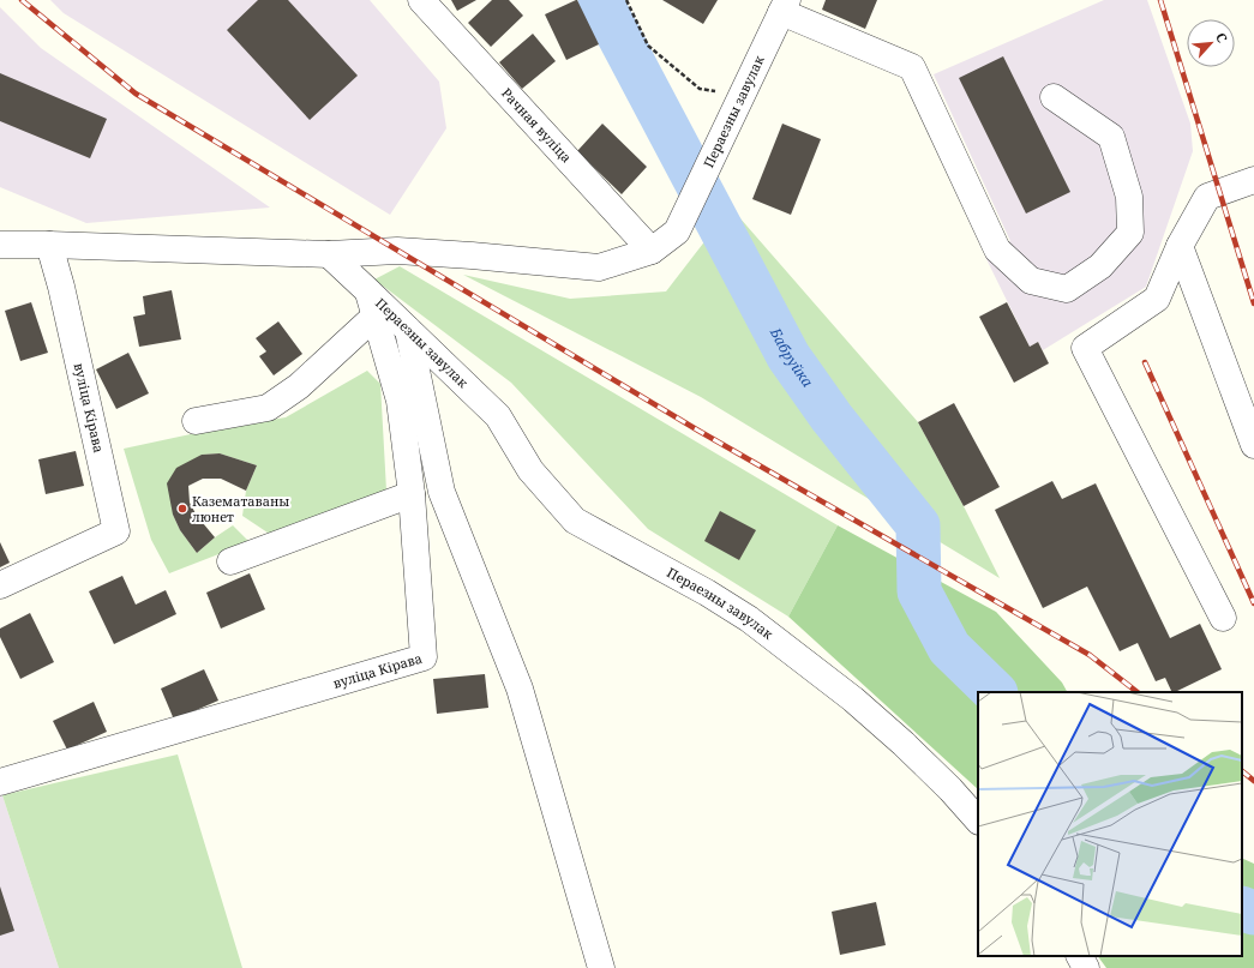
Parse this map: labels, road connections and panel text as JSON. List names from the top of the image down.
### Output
{
  "streets": {
    "street": ["Пераезны завулак", "Рачная вуліца", "вуліца Кірава"]
  },
  "crossings": [
    ["Пераезны завулак", "Рачная вуліца"],
    ["Пераезны завулак", "вуліца Кірава"]
  ],
  "water": ["Бабруйка"],
  "places": ["Казематаваны люнет"],
  "north": "top right"
}
